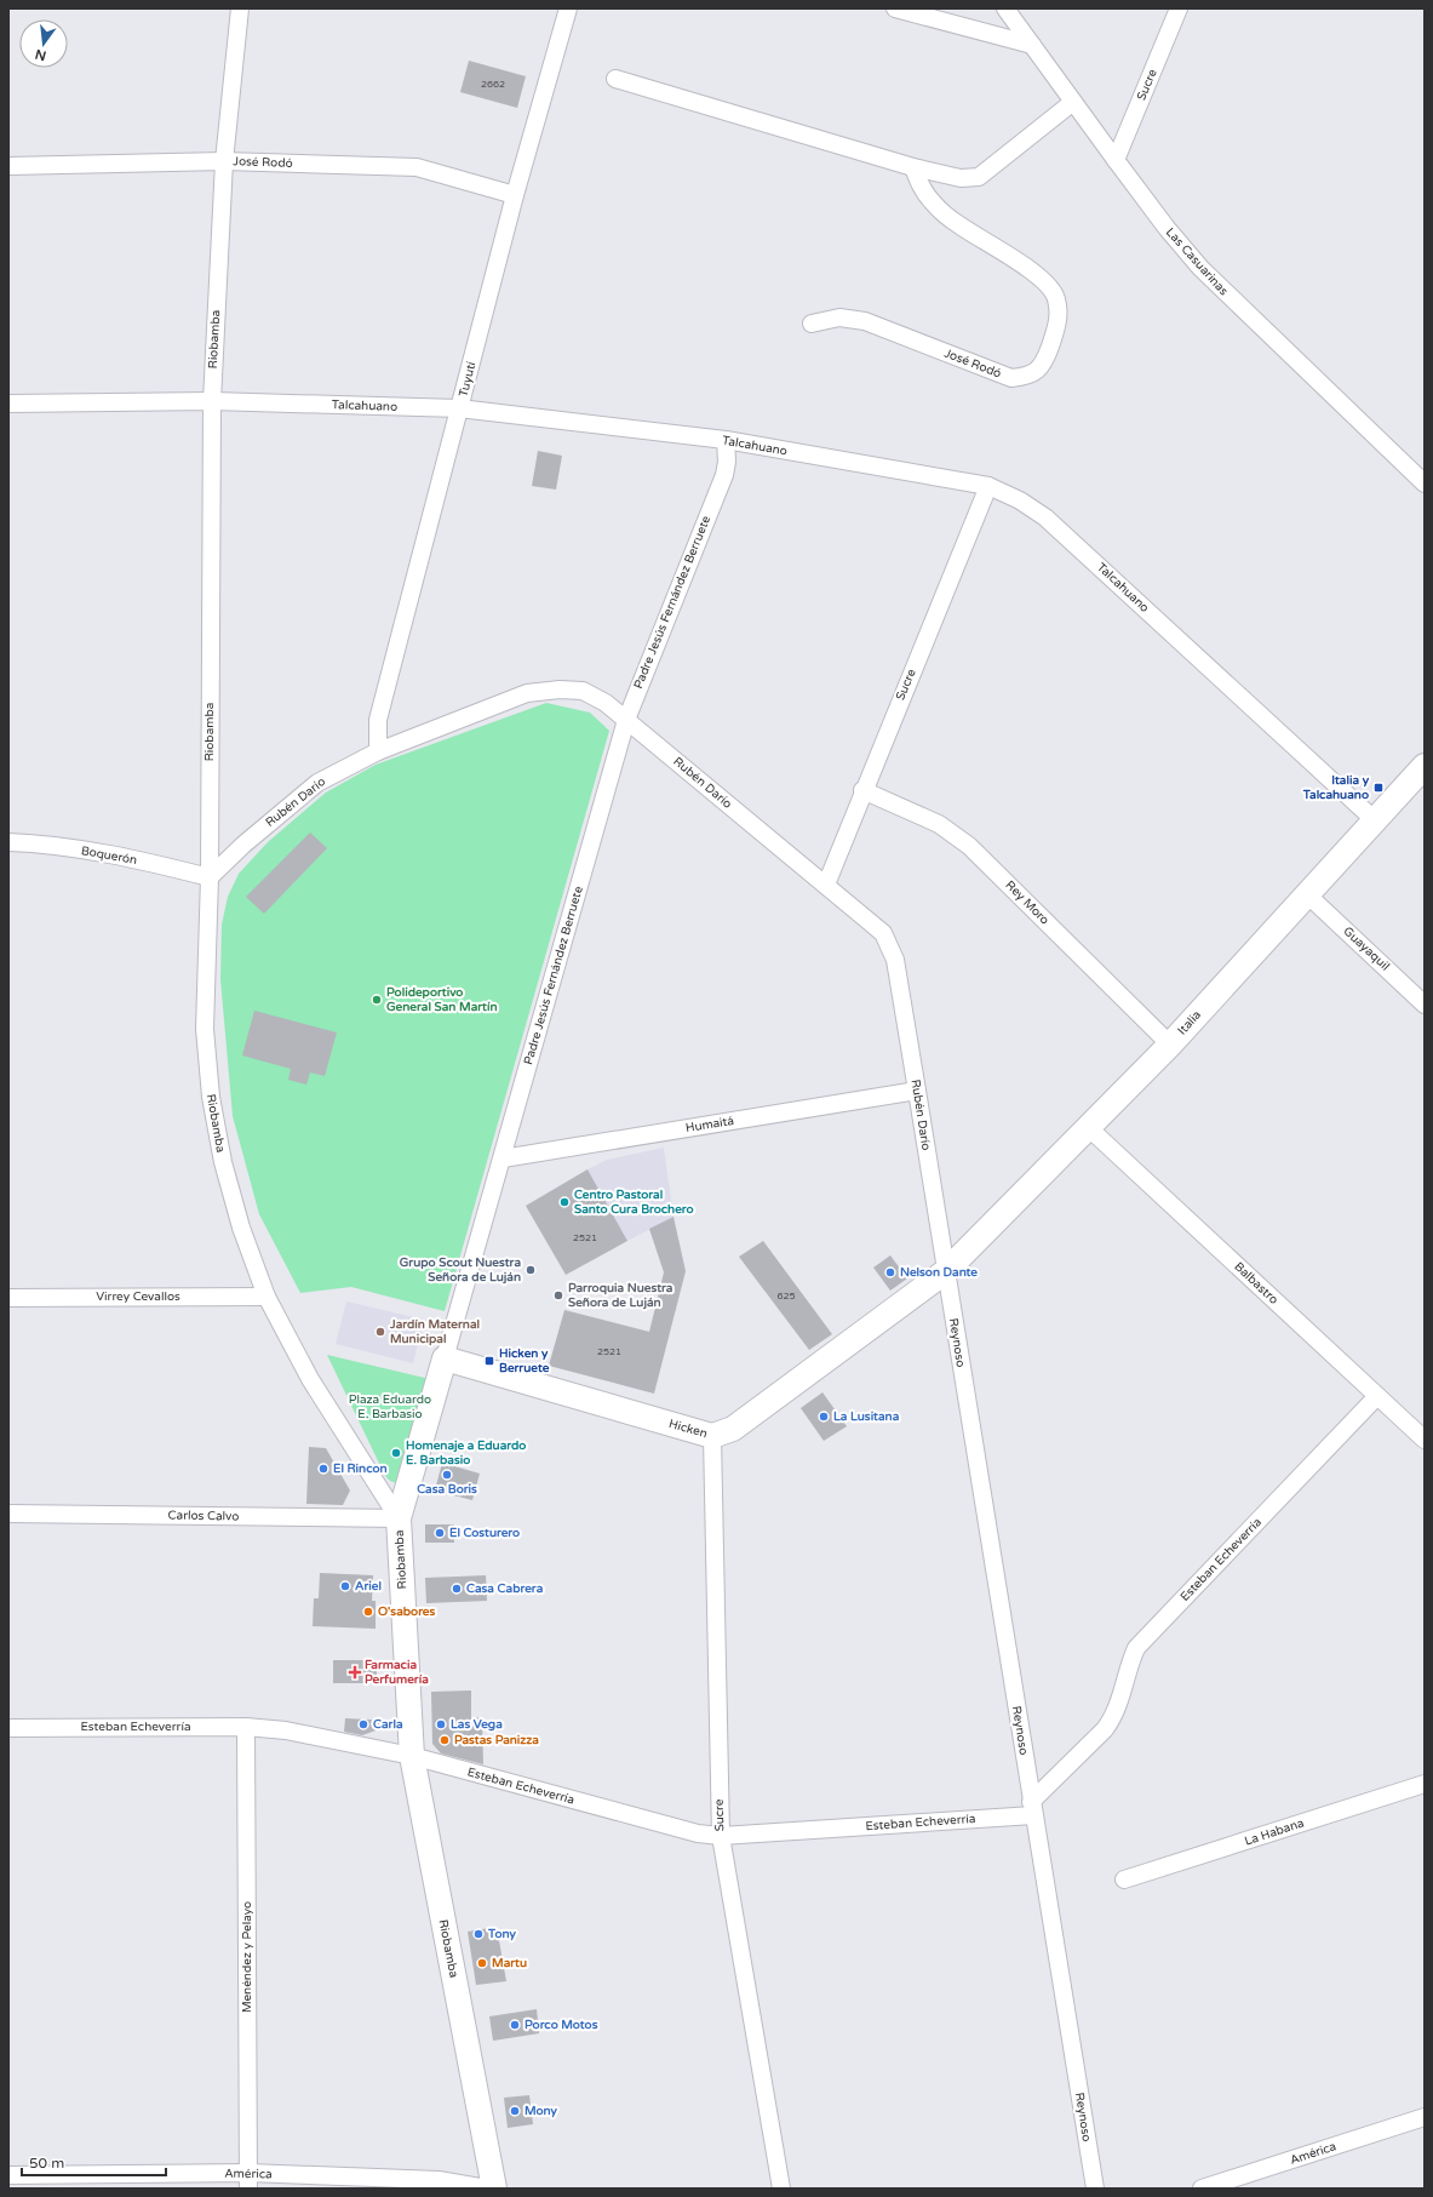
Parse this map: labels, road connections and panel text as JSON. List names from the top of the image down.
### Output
{
  "streets": {
    "street": [
      "Sucre",
      "José Rodó",
      "Las Casuarinas",
      "Riobamba",
      "Tuyutí",
      "Talcahuano",
      "Padre Jesús Fernández Berruete",
      "Rubén Darío",
      "Boquerón",
      "Rey Moro",
      "Guayaquil",
      "Italia",
      "Humaitá",
      "Balbastro",
      "Virrey Cevallos",
      "Reynoso",
      "Hicken",
      "Carlos Calvo",
      "Esteban Echeverría",
      "La Habana",
      "Menéndez y Pelayo",
      "América"
    ]
  },
  "crossings": [
    ["Sucre", "Las Casuarinas"],
    ["Sucre", "Talcahuano"],
    ["Sucre", "Rubén Darío"],
    ["Sucre", "Rey Moro"],
    ["Sucre", "Hicken"],
    ["Sucre", "Esteban Echeverría"],
    ["José Rodó", "Riobamba"],
    ["José Rodó", "Tuyutí"],
    ["Riobamba", "Talcahuano"],
    ["Riobamba", "Padre Jesús Fernández Berruete"],
    ["Riobamba", "Rubén Darío"],
    ["Riobamba", "Boquerón"],
    ["Riobamba", "Virrey Cevallos"],
    ["Riobamba", "Carlos Calvo"],
    ["Riobamba", "Esteban Echeverría"],
    ["Tuyutí", "Talcahuano"],
    ["Tuyutí", "Rubén Darío"],
    ["Talcahuano", "Padre Jesús Fernández Berruete"],
    ["Talcahuano", "Italia"],
    ["Padre Jesús Fernández Berruete", "Rubén Darío"],
    ["Padre Jesús Fernández Berruete", "Humaitá"],
    ["Padre Jesús Fernández Berruete", "Hicken"],
    ["Padre Jesús Fernández Berruete", "Carlos Calvo"],
    ["Rubén Darío", "Boquerón"],
    ["Rubén Darío", "Italia"],
    ["Rubén Darío", "Humaitá"],
    ["Rubén Darío", "Reynoso"],
    ["Rubén Darío", "Hicken"],
    ["Rey Moro", "Italia"],
    ["Guayaquil", "Italia"],
    ["Italia", "Balbastro"],
    ["Italia", "Reynoso"],
    ["Italia", "Hicken"],
    ["Balbastro", "Esteban Echeverría"],
    ["Reynoso", "Hicken"],
    ["Reynoso", "Esteban Echeverría"],
    ["Esteban Echeverría", "Menéndez y Pelayo"],
    ["Menéndez y Pelayo", "América"]
  ],
  "parks": ["Plaza Eduardo E. Barbasio"],
  "places": {
    "transit": ["Italia y Talcahuano", "Hicken y Berruete"],
    "other": [
      "Polideportivo General San Martín",
      "Centro Pastoral Santo Cura Brochero",
      "Grupo Scout Nuestra Señora de Luján",
      "Nelson Dante",
      "Parroquia Nuestra Señora de Luján",
      "Jardín Maternal Municipal",
      "La Lusitana",
      "Homenaje a Eduardo E. Barbasio",
      "El Rincon",
      "Casa Boris",
      "El Costurero",
      "Ariel",
      "Casa Cabrera",
      "O'sabores",
      "Carla",
      "Las Vega",
      "Pastas Panizza",
      "Tony",
      "Martu",
      "Porco Motos",
      "Mony"
    ],
    "health": ["Farmacia Perfumería"]
  },
  "house_numbers": [
    "2662",
    "2521",
    "625",
    "2521"
  ],
  "scale_bar": "50 m",
  "north": "bottom"
}
